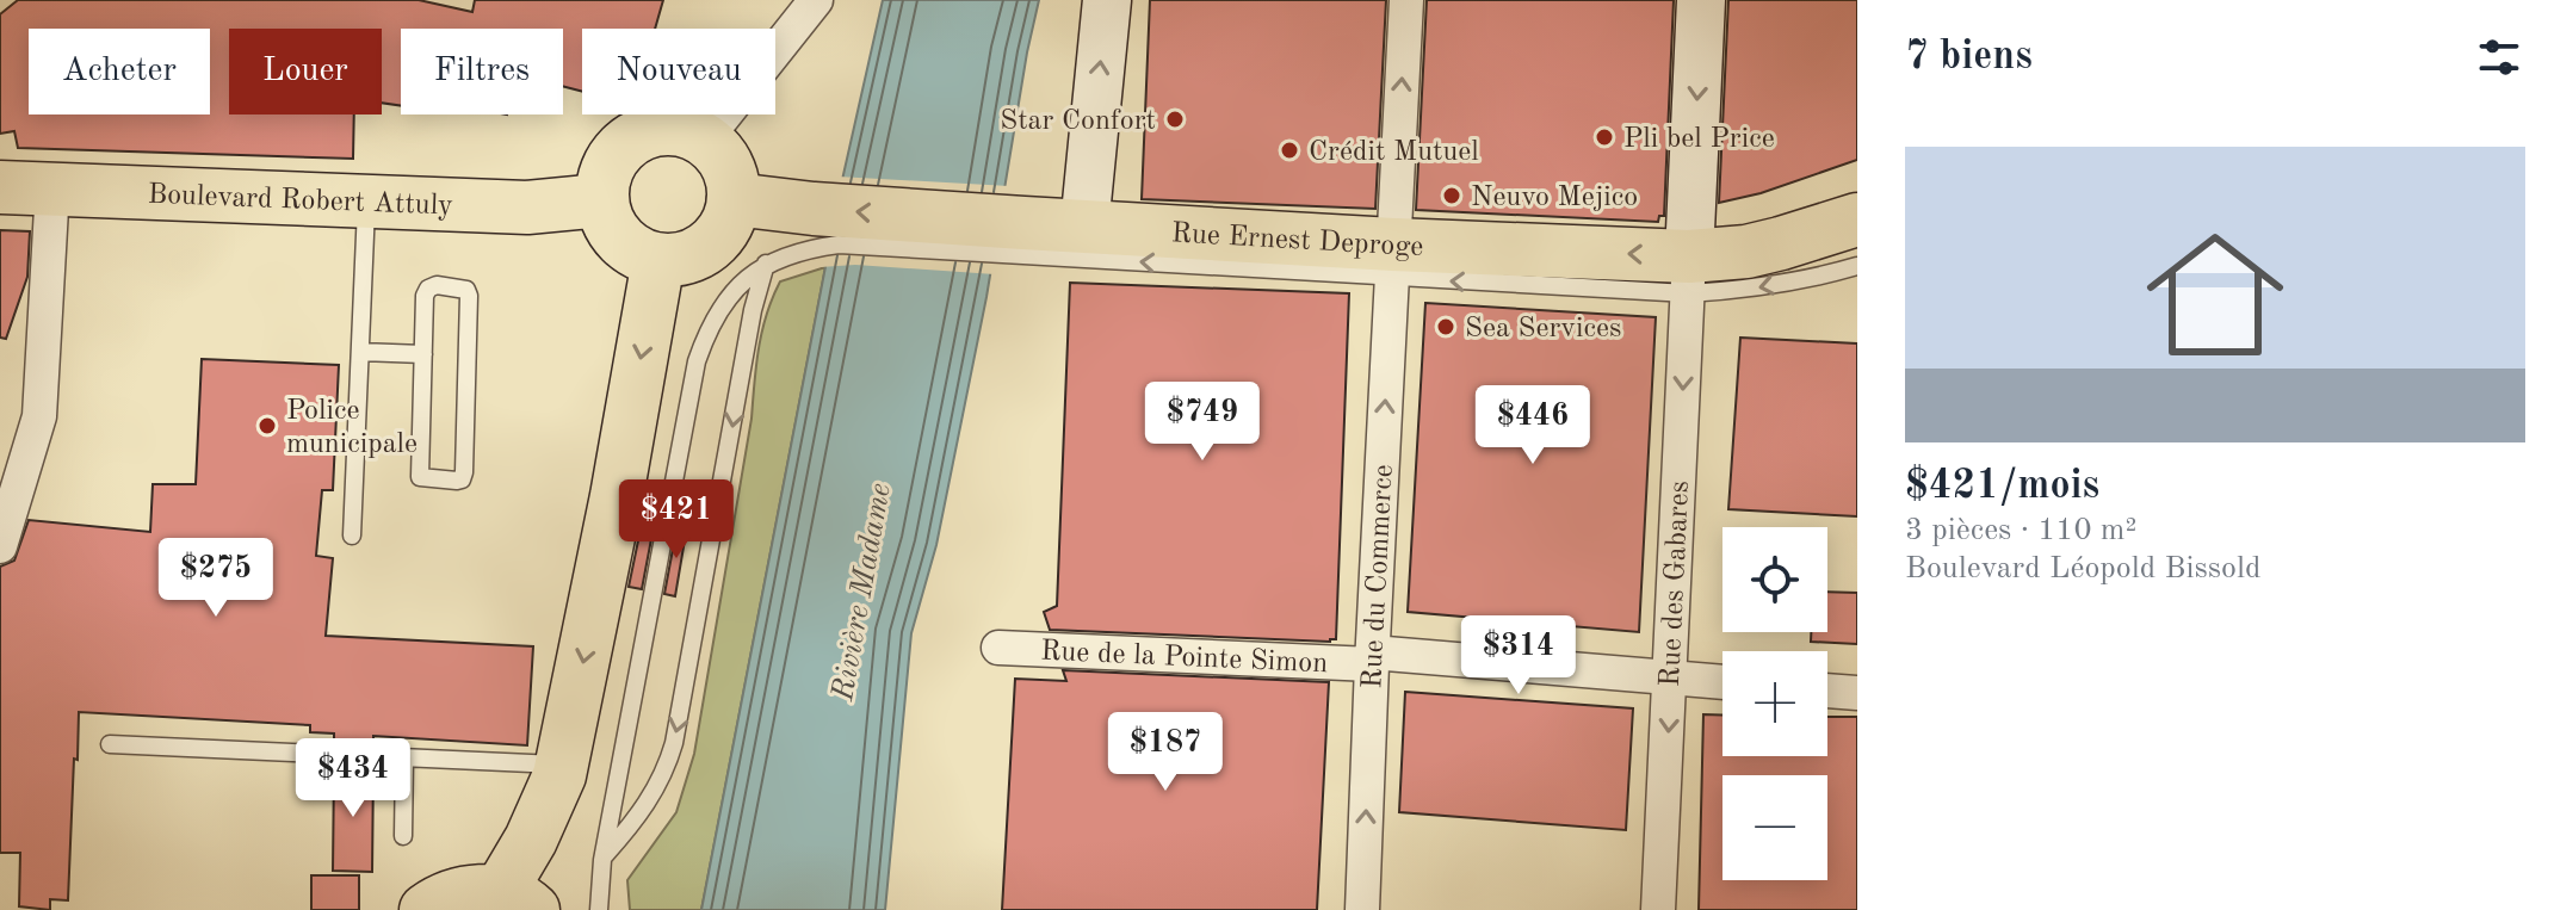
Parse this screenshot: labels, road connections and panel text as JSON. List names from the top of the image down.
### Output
{
  "streets": {
    "main road": ["Boulevard Robert Attuly", "Rue Ernest Deproge"],
    "street": ["Rue du Commerce", "Rue des Gabares", "Rue de la Pointe Simon"]
  },
  "crossings": [
    ["Boulevard Robert Attuly", "Rue Ernest Deproge"],
    ["Rue Ernest Deproge", "Rue du Commerce"],
    ["Rue Ernest Deproge", "Rue des Gabares"],
    ["Rue du Commerce", "Rue de la Pointe Simon"],
    ["Rue des Gabares", "Rue de la Pointe Simon"]
  ],
  "one_way": ["Rue Ernest Deproge", "Rue du Commerce", "Rue des Gabares"],
  "water": ["Rivière Madame"],
  "places": [
    "Star Confort",
    "Pli bel Price",
    "Crédit Mutuel",
    "Neuvo Mejico",
    "Sea Services",
    "Police municipale"
  ],
  "page": {
    "heading": "7 biens",
    "chip": [
      "Acheter",
      "Louer",
      "Filtres",
      "Nouveau"
    ],
    "list": [
      {
        "name": "$421/mois",
        "note": "3 pièces · 110 m² · Boulevard Léopold Bissold"
      }
    ],
    "price": [
      "$749",
      "$446",
      "$421",
      "$275",
      "$314",
      "$187",
      "$434"
    ],
    "map_buttons": ["+", "−"]
  }
}
